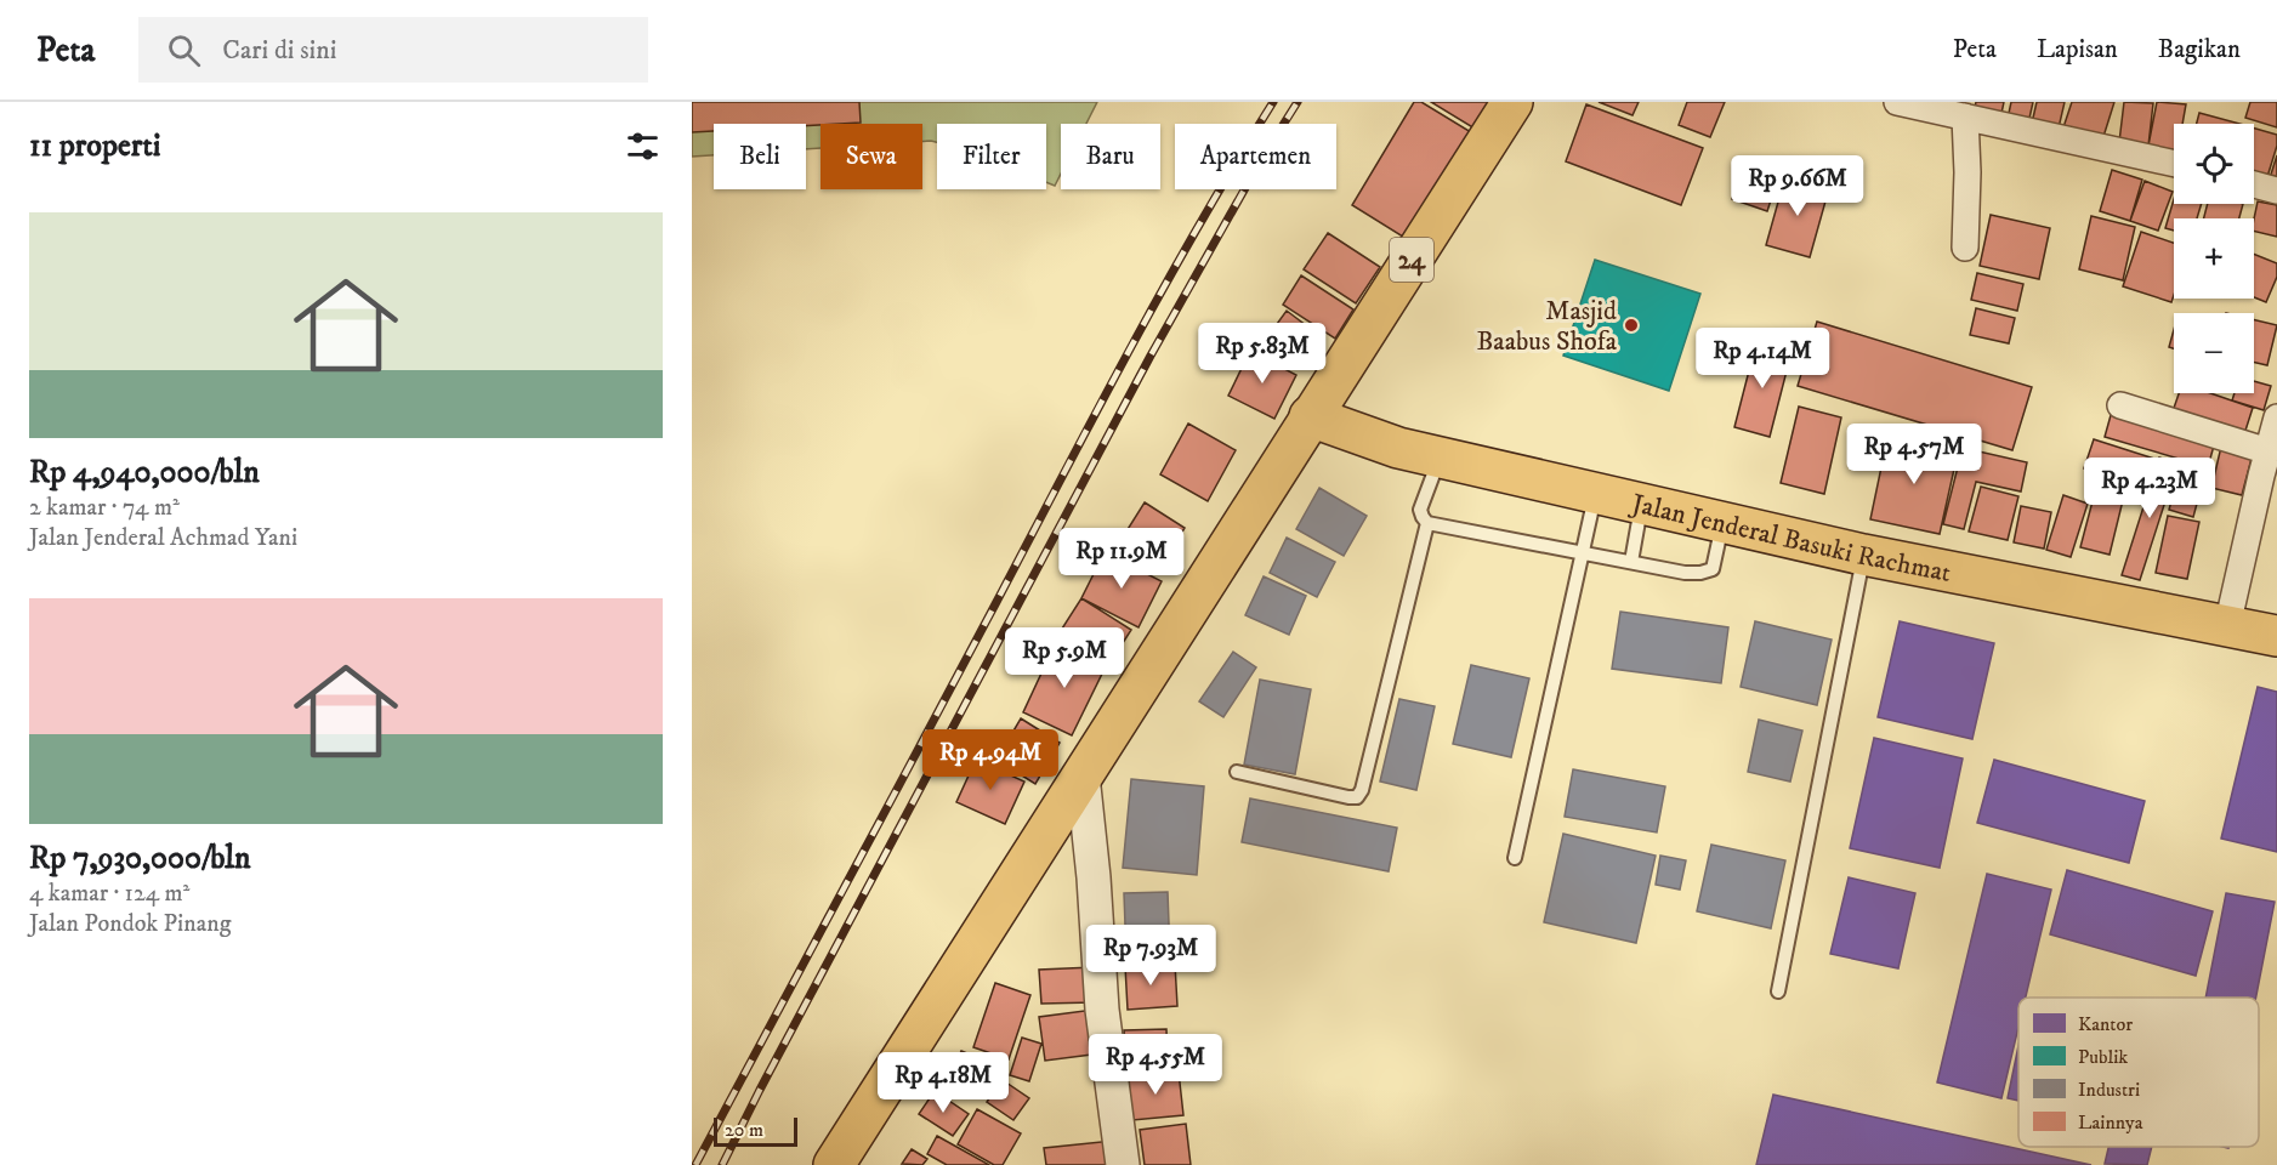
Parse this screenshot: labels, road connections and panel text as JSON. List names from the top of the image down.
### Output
{
  "streets": {
    "main road": ["24", "Jalan Jenderal Basuki Rachmat"]
  },
  "crossings": [
    ["24", "Jalan Jenderal Basuki Rachmat"]
  ],
  "places": ["Masjid Baabus Shofa"],
  "legend": [
    "Kantor",
    "Publik",
    "Industri",
    "Lainnya"
  ],
  "scale_bar": "20 m",
  "page": {
    "header": "Peta",
    "search": "Cari di sini",
    "nav": ["Peta", "Lapisan", "Bagikan"],
    "heading": "11 properti",
    "map_buttons": ["+", "−"],
    "chip": [
      "Beli",
      "Sewa",
      "Filter",
      "Baru",
      "Apartemen"
    ],
    "price": [
      "Rp 9.66M",
      "Rp 5.83M",
      "Rp 4.14M",
      "Rp 4.57M",
      "Rp 4.23M",
      "Rp 11.9M",
      "Rp 5.9M",
      "Rp 4.94M",
      "Rp 7.93M",
      "Rp 4.55M",
      "Rp 4.18M"
    ],
    "list": [
      {
        "name": "Rp 4,940,000/bln",
        "note": "2 kamar · 74 m² · Jalan Jenderal Achmad Yani"
      },
      {
        "name": "Rp 7,930,000/bln",
        "note": "4 kamar · 124 m² · Jalan Pondok Pinang"
      }
    ],
    "scale": "20 m"
  }
}
